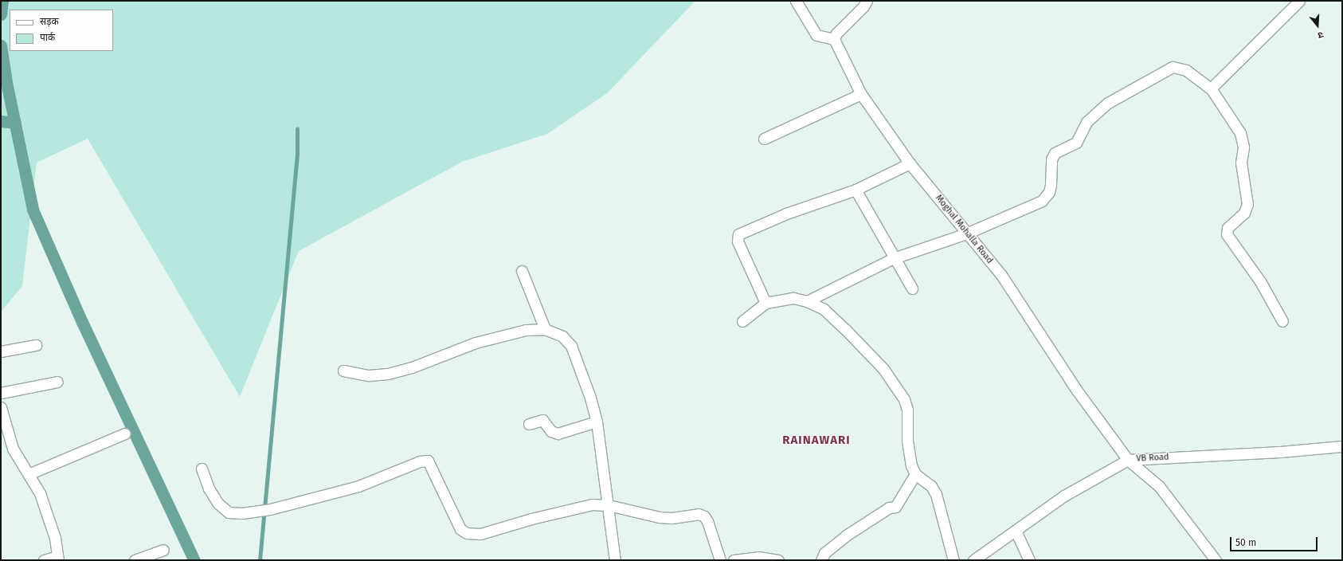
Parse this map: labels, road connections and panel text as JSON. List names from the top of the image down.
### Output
{
  "streets": {
    "street": ["Moghal Mohalla Road", "VB Road"]
  },
  "crossings": [
    ["Moghal Mohalla Road", "VB Road"]
  ],
  "districts": ["RAINAWARI"],
  "legend": ["सड़क", "पार्क"],
  "scale_bar": "50 m",
  "north": "bottom"
}
